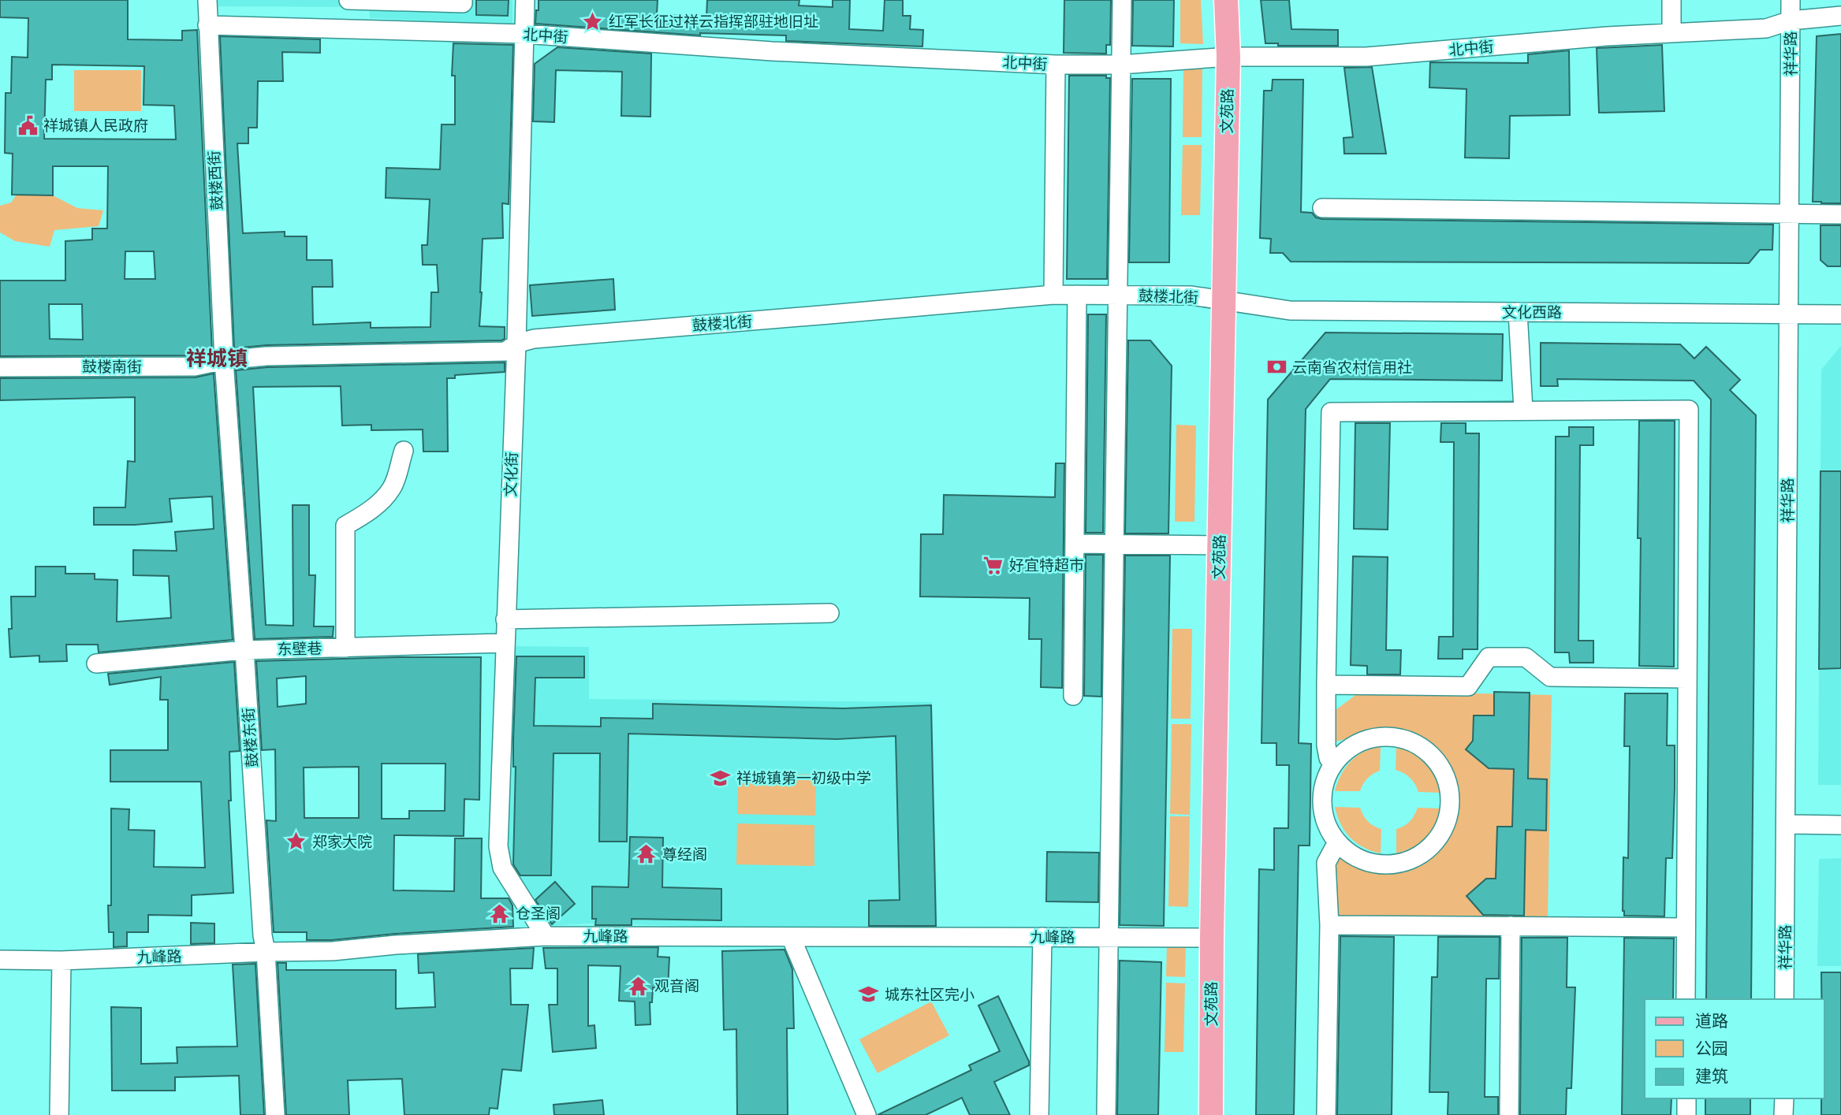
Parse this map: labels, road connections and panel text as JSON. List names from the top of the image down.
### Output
{
  "streets": {
    "main road": ["文苑路"],
    "street": [
      "北中街",
      "祥华路",
      "鼓楼西街",
      "鼓楼北街",
      "文化西路",
      "鼓楼南街",
      "文化街",
      "东壁巷",
      "鼓楼东街",
      "九峰路"
    ]
  },
  "crossings": [
    ["北中街", "祥华路"],
    ["北中街", "文苑路"],
    ["北中街", "鼓楼西街"],
    ["北中街", "文化街"],
    ["祥华路", "文化西路"],
    ["文苑路", "鼓楼北街"],
    ["文苑路", "文化西路"],
    ["文苑路", "九峰路"],
    ["鼓楼西街", "鼓楼北街"],
    ["鼓楼西街", "鼓楼南街"],
    ["鼓楼西街", "鼓楼东街"],
    ["鼓楼北街", "文化西路"],
    ["鼓楼北街", "鼓楼南街"],
    ["鼓楼北街", "文化街"],
    ["鼓楼北街", "鼓楼东街"],
    ["鼓楼南街", "鼓楼东街"],
    ["文化街", "东壁巷"],
    ["文化街", "九峰路"],
    ["东壁巷", "鼓楼东街"],
    ["鼓楼东街", "九峰路"]
  ],
  "districts": ["祥城镇"],
  "places": {
    "place": ["红军长征过祥云指挥部驻地旧址", "郑家大院"],
    "public building": ["祥城镇人民政府"],
    "bank": ["云南省农村信用社"],
    "supermarket": ["好宜特超市"],
    "school or university": ["祥城镇第一初级中学", "城东社区完小"],
    "temple": ["尊经阁", "仓圣阁", "观音阁"]
  },
  "legend": ["道路", "公园", "建筑"]
}
